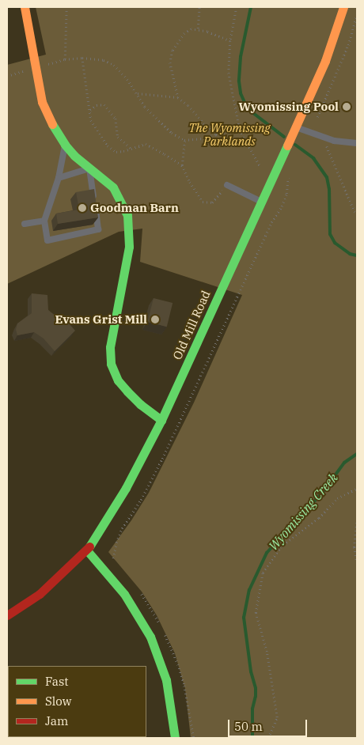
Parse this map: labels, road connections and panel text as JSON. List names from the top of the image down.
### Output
{
  "streets": {
    "street": ["Old Mill Road"]
  },
  "water": ["Wyomissing Creek"],
  "parks": ["The Wyomissing Parklands"],
  "places": ["Wyomissing Pool", "Goodman Barn", "Evans Grist Mill"],
  "legend": ["Fast", "Slow", "Jam"],
  "scale_bar": "50 m"
}
